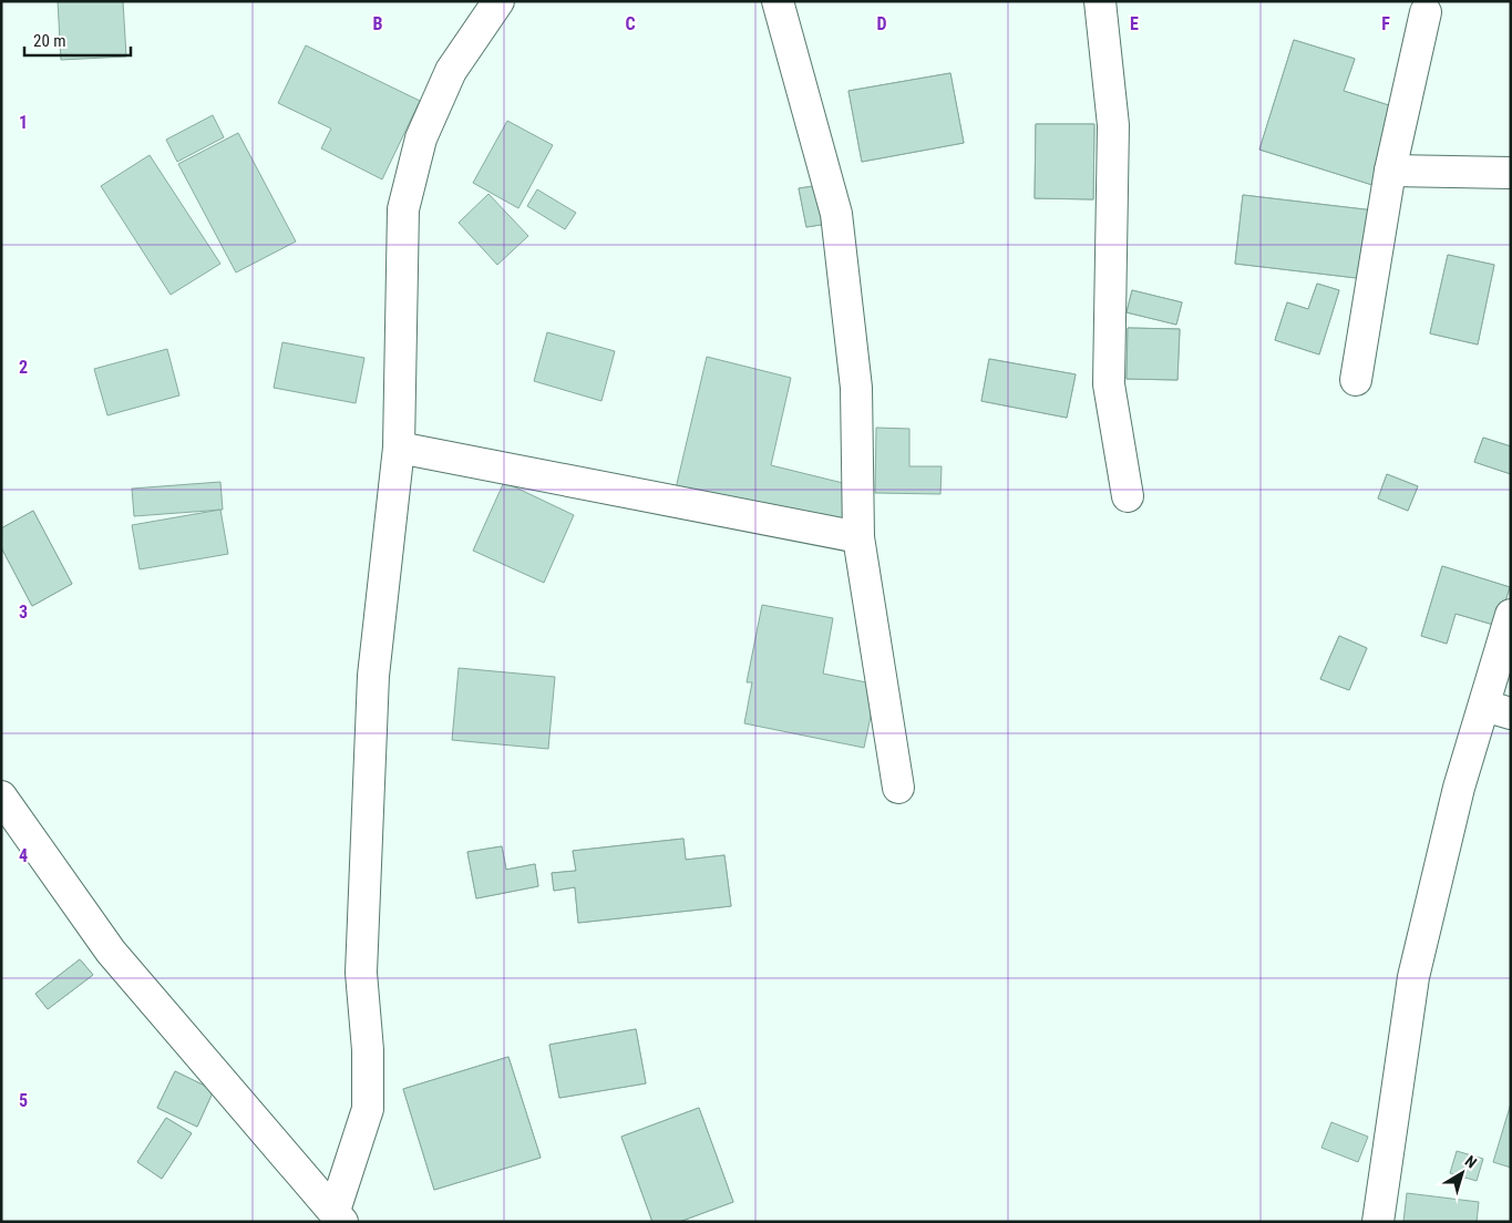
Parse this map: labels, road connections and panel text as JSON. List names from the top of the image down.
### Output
{
  "scale_bar": "20 m",
  "north": "top right",
  "grid": {
    "columns": [
      "B",
      "C",
      "D",
      "E",
      "F"
    ],
    "rows": [
      "1",
      "2",
      "3",
      "4",
      "5"
    ]
  }
}
